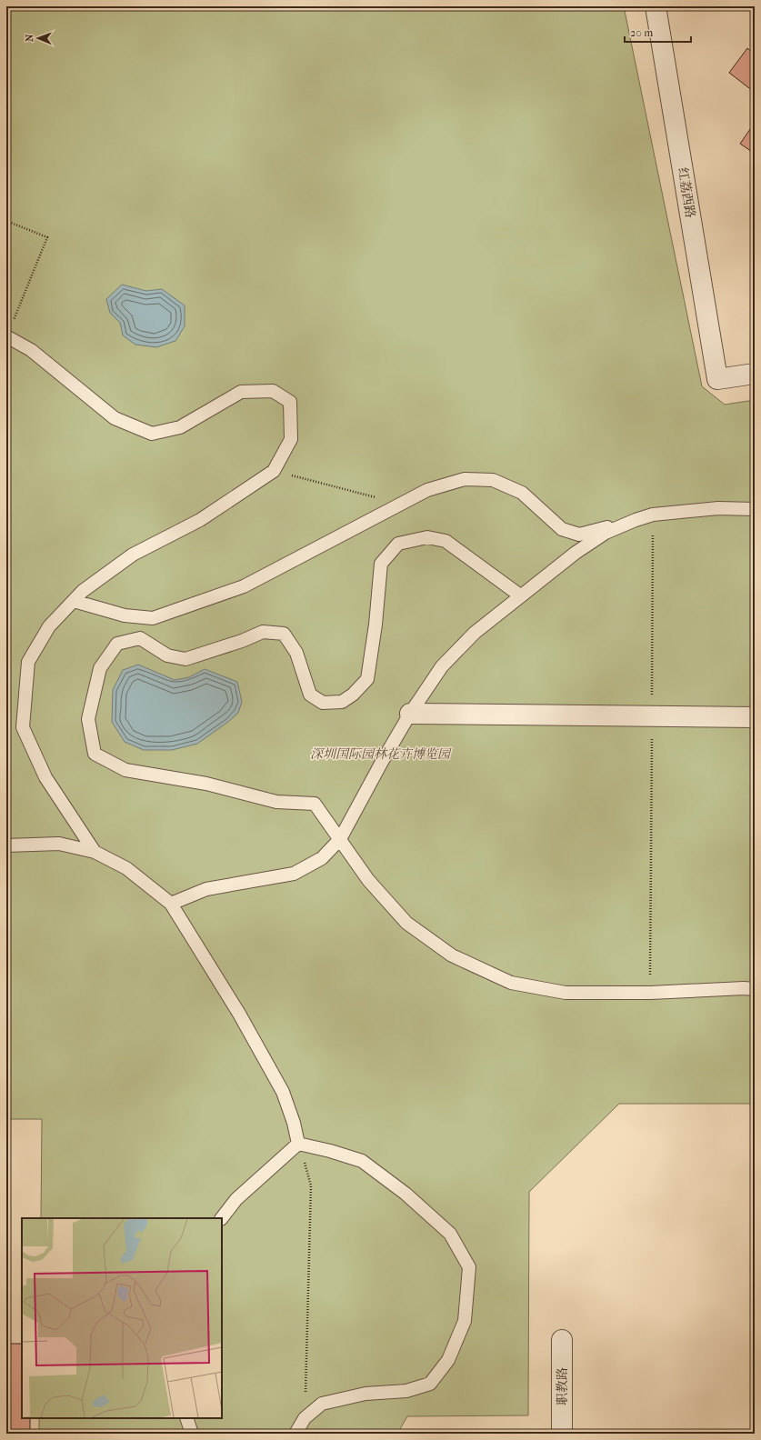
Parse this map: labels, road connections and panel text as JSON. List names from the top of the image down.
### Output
{
  "streets": {
    "street": ["红荔西路", "职教路"]
  },
  "parks": ["深圳国际园林花卉博览园"],
  "scale_bar": "20 m",
  "north": "left"
}
